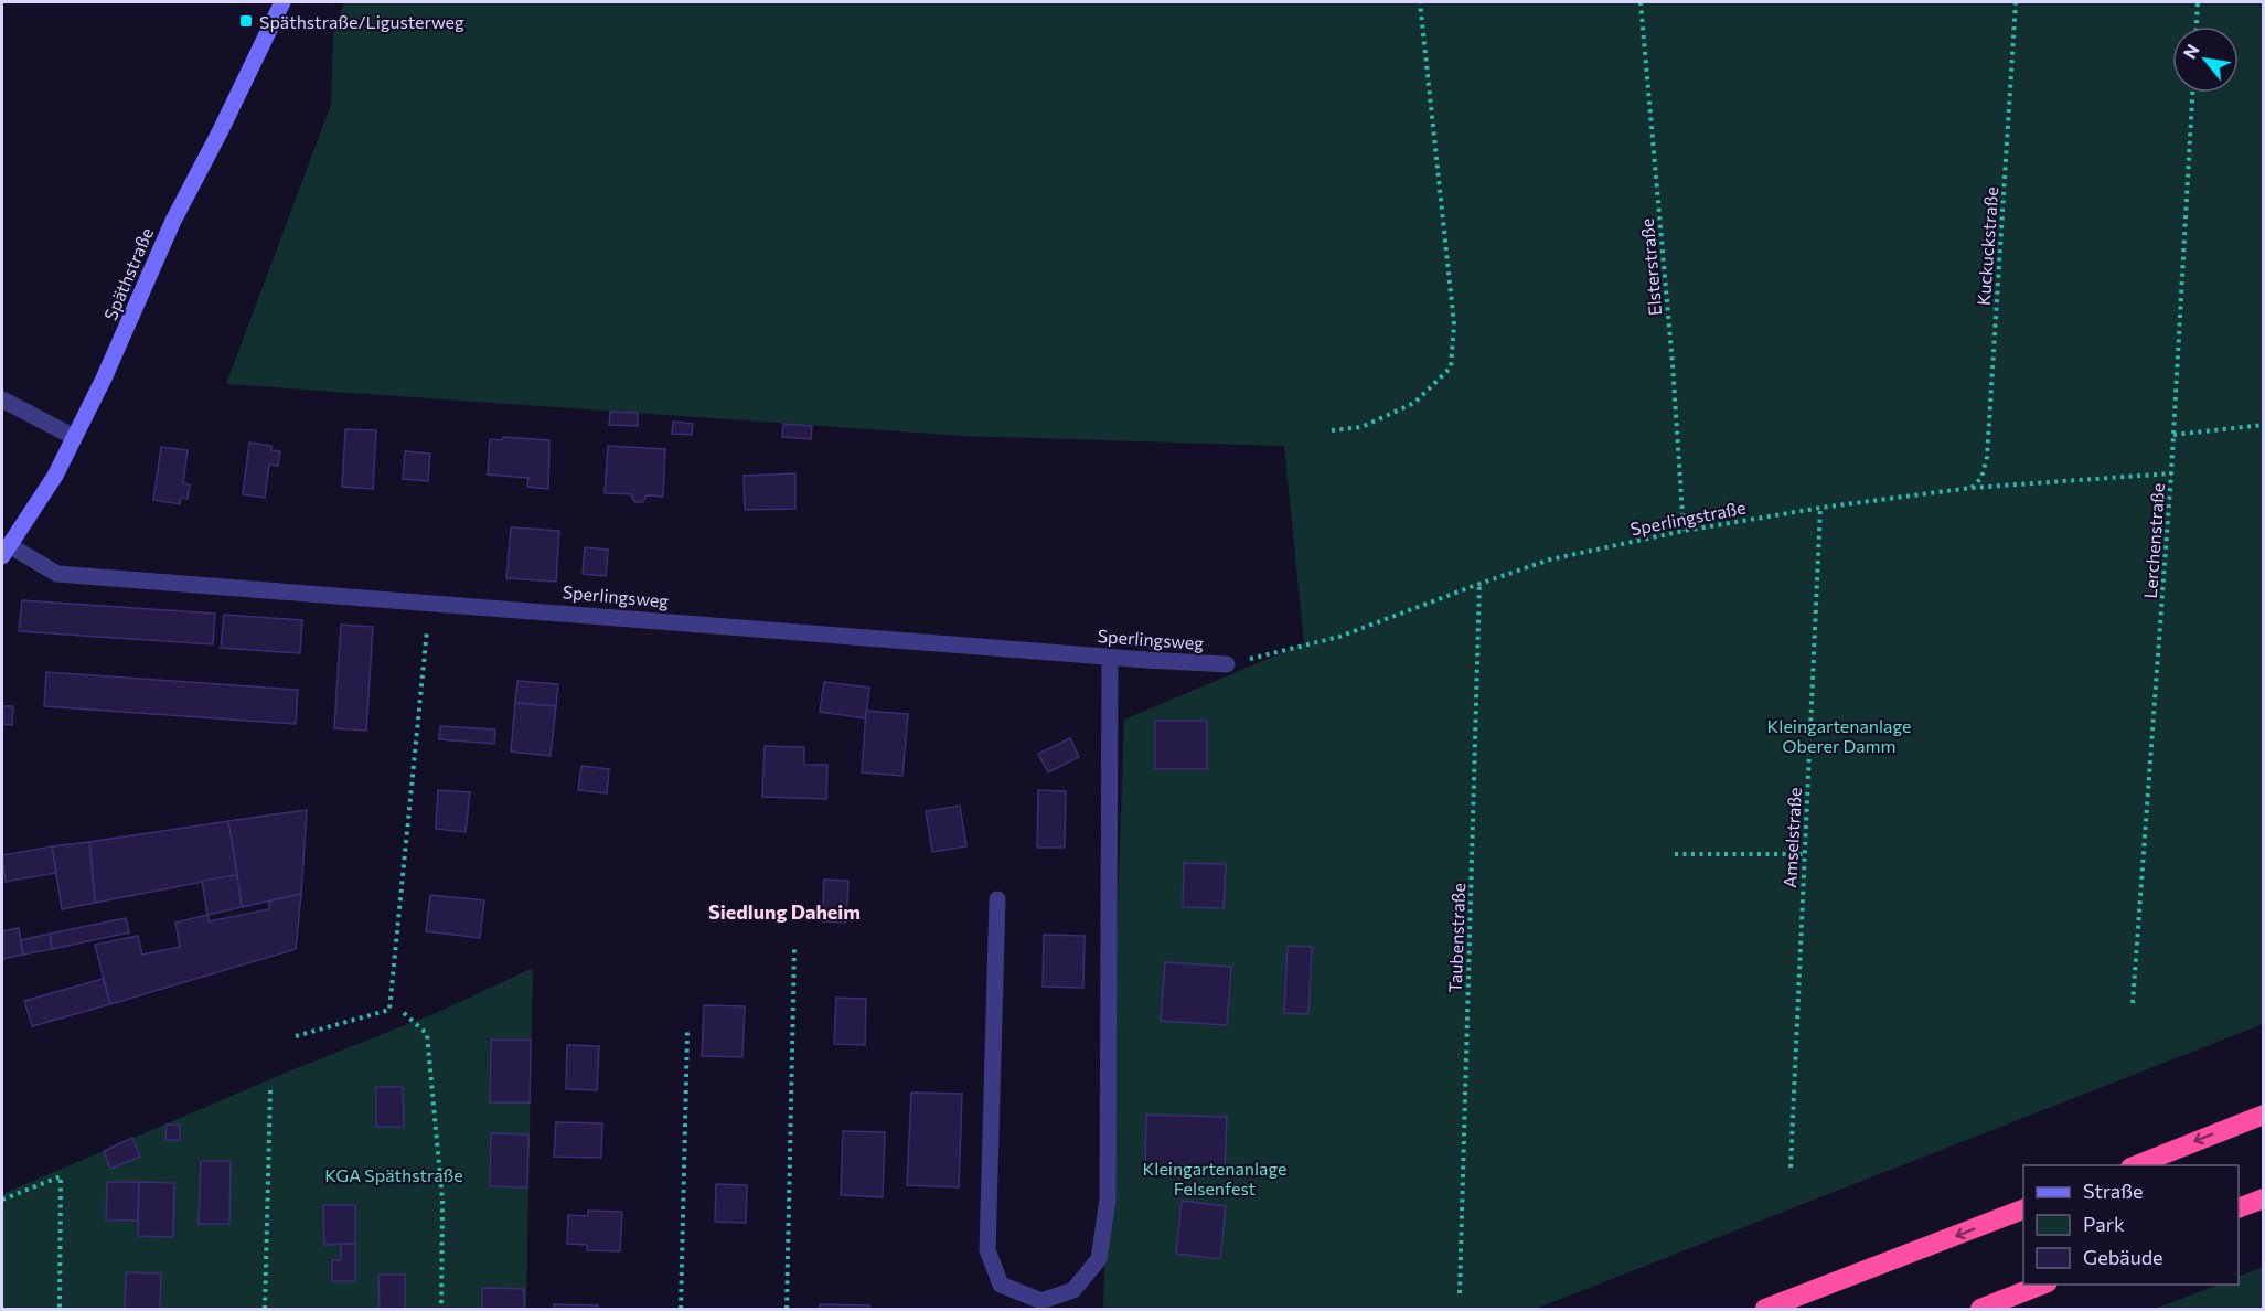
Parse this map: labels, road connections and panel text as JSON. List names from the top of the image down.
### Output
{
  "streets": {
    "main road": ["Späthstraße"],
    "lane": ["Sperlingsweg"],
    "path": [
      "Kuckuckstraße",
      "Elsterstraße",
      "Sperlingstraße",
      "Lerchenstraße",
      "Amselstraße",
      "Taubenstraße"
    ]
  },
  "crossings": [
    ["Kuckuckstraße", "Sperlingstraße"],
    ["Elsterstraße", "Sperlingstraße"],
    ["Späthstraße", "Sperlingsweg"],
    ["Sperlingstraße", "Lerchenstraße"],
    ["Sperlingstraße", "Sperlingsweg"],
    ["Sperlingstraße", "Amselstraße"],
    ["Sperlingstraße", "Taubenstraße"]
  ],
  "districts": ["Siedlung Daheim"],
  "parks": ["Kleingartenanlage Oberer Damm", "Kleingartenanlage Felsenfest", "KGA Späthstraße"],
  "places": {
    "transit": ["Späthstraße/Ligusterweg"]
  },
  "legend": ["Straße", "Park", "Gebäude"],
  "north": "top left"
}
